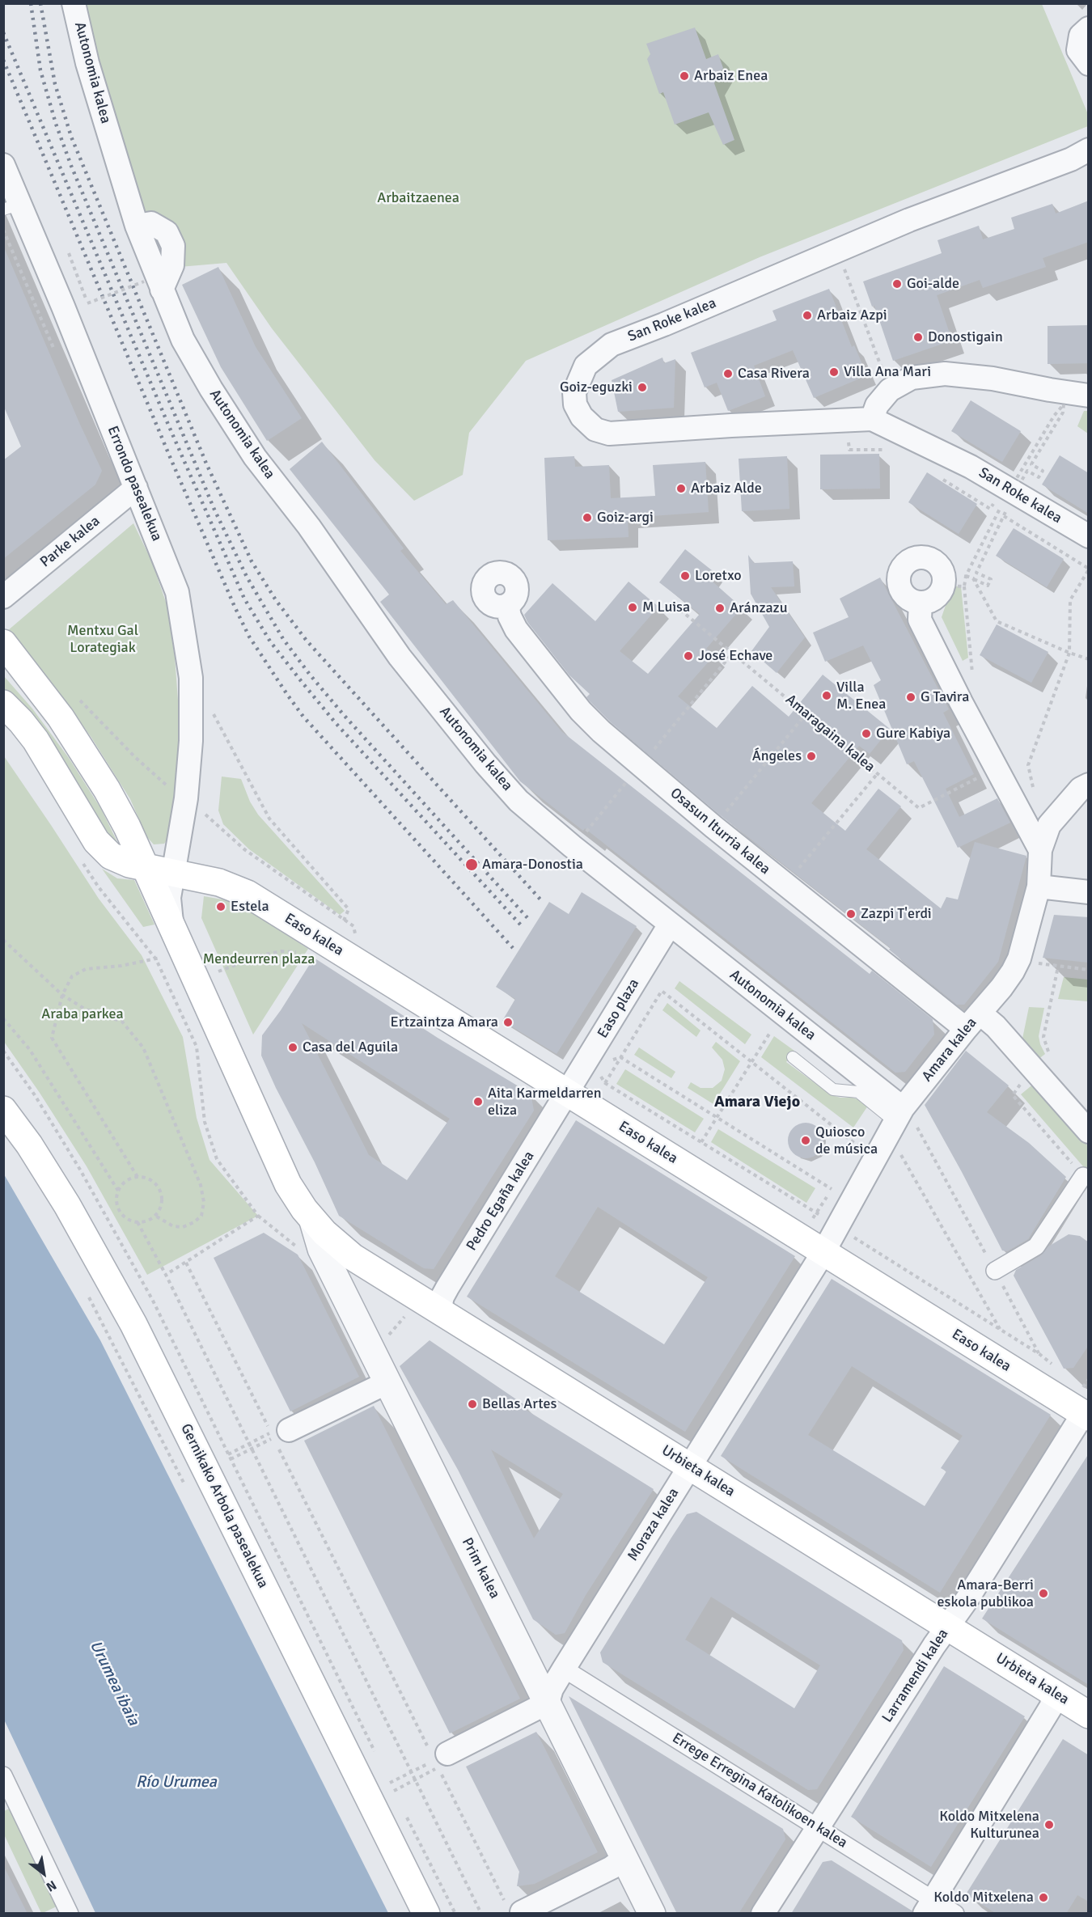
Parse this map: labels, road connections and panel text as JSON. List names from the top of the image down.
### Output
{
  "streets": {
    "main road": ["Easo kalea", "Urbieta kalea", "Gernikako Arbola pasealekua"],
    "street": [
      "Autonomia kalea",
      "San Roke kalea",
      "Errondo pasealekua",
      "Parke kalea",
      "Osasun Iturria kalea",
      "Easo plaza",
      "Amara kalea",
      "Pedro Egaña kalea",
      "Moraza kalea",
      "Prim kalea",
      "Larramendi kalea",
      "Errege Erregina Katolikoen kalea"
    ],
    "path": ["Amaragaina kalea"]
  },
  "crossings": [
    ["Autonomia kalea", "Easo plaza"],
    ["Autonomia kalea", "Amara kalea"],
    ["Errondo pasealekua", "Parke kalea"],
    ["Errondo pasealekua", "Easo kalea"],
    ["Osasun Iturria kalea", "Amara kalea"],
    ["Easo kalea", "Easo plaza"],
    ["Easo kalea", "Amara kalea"],
    ["Easo kalea", "Pedro Egaña kalea"],
    ["Easo kalea", "Moraza kalea"],
    ["Easo kalea", "Larramendi kalea"],
    ["Easo plaza", "Pedro Egaña kalea"],
    ["Amara kalea", "Moraza kalea"],
    ["Pedro Egaña kalea", "Urbieta kalea"],
    ["Urbieta kalea", "Moraza kalea"],
    ["Urbieta kalea", "Prim kalea"],
    ["Urbieta kalea", "Larramendi kalea"],
    ["Moraza kalea", "Prim kalea"],
    ["Moraza kalea", "Errege Erregina Katolikoen kalea"],
    ["Larramendi kalea", "Errege Erregina Katolikoen kalea"]
  ],
  "districts": ["Amara Viejo"],
  "water": ["Urumea ibaia", "Río Urumea"],
  "parks": [
    "Arbaitzaenea",
    "Mentxu Gal Lorategiak",
    "Mendeurren plaza",
    "Araba parkea"
  ],
  "places": [
    "Arbaiz Enea",
    "Goi-alde",
    "Arbaiz Azpi",
    "Donostigain",
    "Villa Ana Mari",
    "Casa Rivera",
    "Goiz-eguzki",
    "Arbaiz Alde",
    "Goiz-argi",
    "Loretxo",
    "M Luisa",
    "Aránzazu",
    "José Echave",
    "Villa M. Enea",
    "G Tavira",
    "Gure Kabiya",
    "Ángeles",
    "Amara-Donostia",
    "Estela",
    "Zazpi T'erdi",
    "Ertzaintza Amara",
    "Casa del Aguila",
    "Aita Karmeldarren eliza",
    "Quiosco de música",
    "Bellas Artes",
    "Amara-Berri eskola publikoa",
    "Koldo Mitxelena Kulturunea",
    "Koldo Mitxelena"
  ],
  "north": "bottom right"
}
